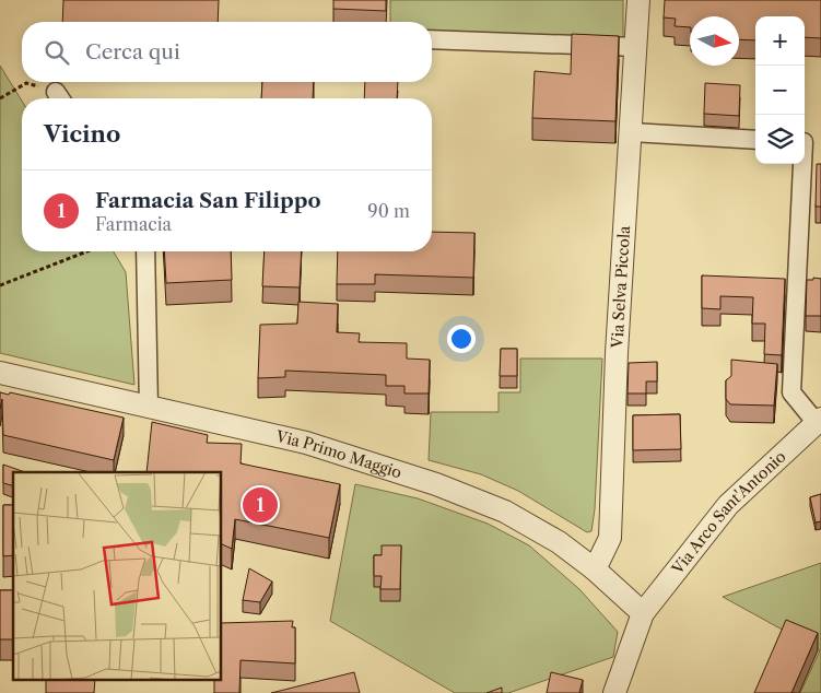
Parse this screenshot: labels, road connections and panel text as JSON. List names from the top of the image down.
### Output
{
  "streets": {
    "street": ["Via Selva Piccola", "Via Primo Maggio", "Via Arco Sant'Antonio"]
  },
  "crossings": [
    ["Via Selva Piccola", "Via Primo Maggio"],
    ["Via Primo Maggio", "Via Arco Sant'Antonio"]
  ],
  "north": "right",
  "page": {
    "map_buttons": ["+", "−"],
    "search": "Cerca qui",
    "heading": "Vicino",
    "list": [
      {
        "mark": "1",
        "name": "Farmacia San Filippo",
        "note": "Farmacia",
        "value": "90 m"
      }
    ],
    "pins": "1"
  }
}
